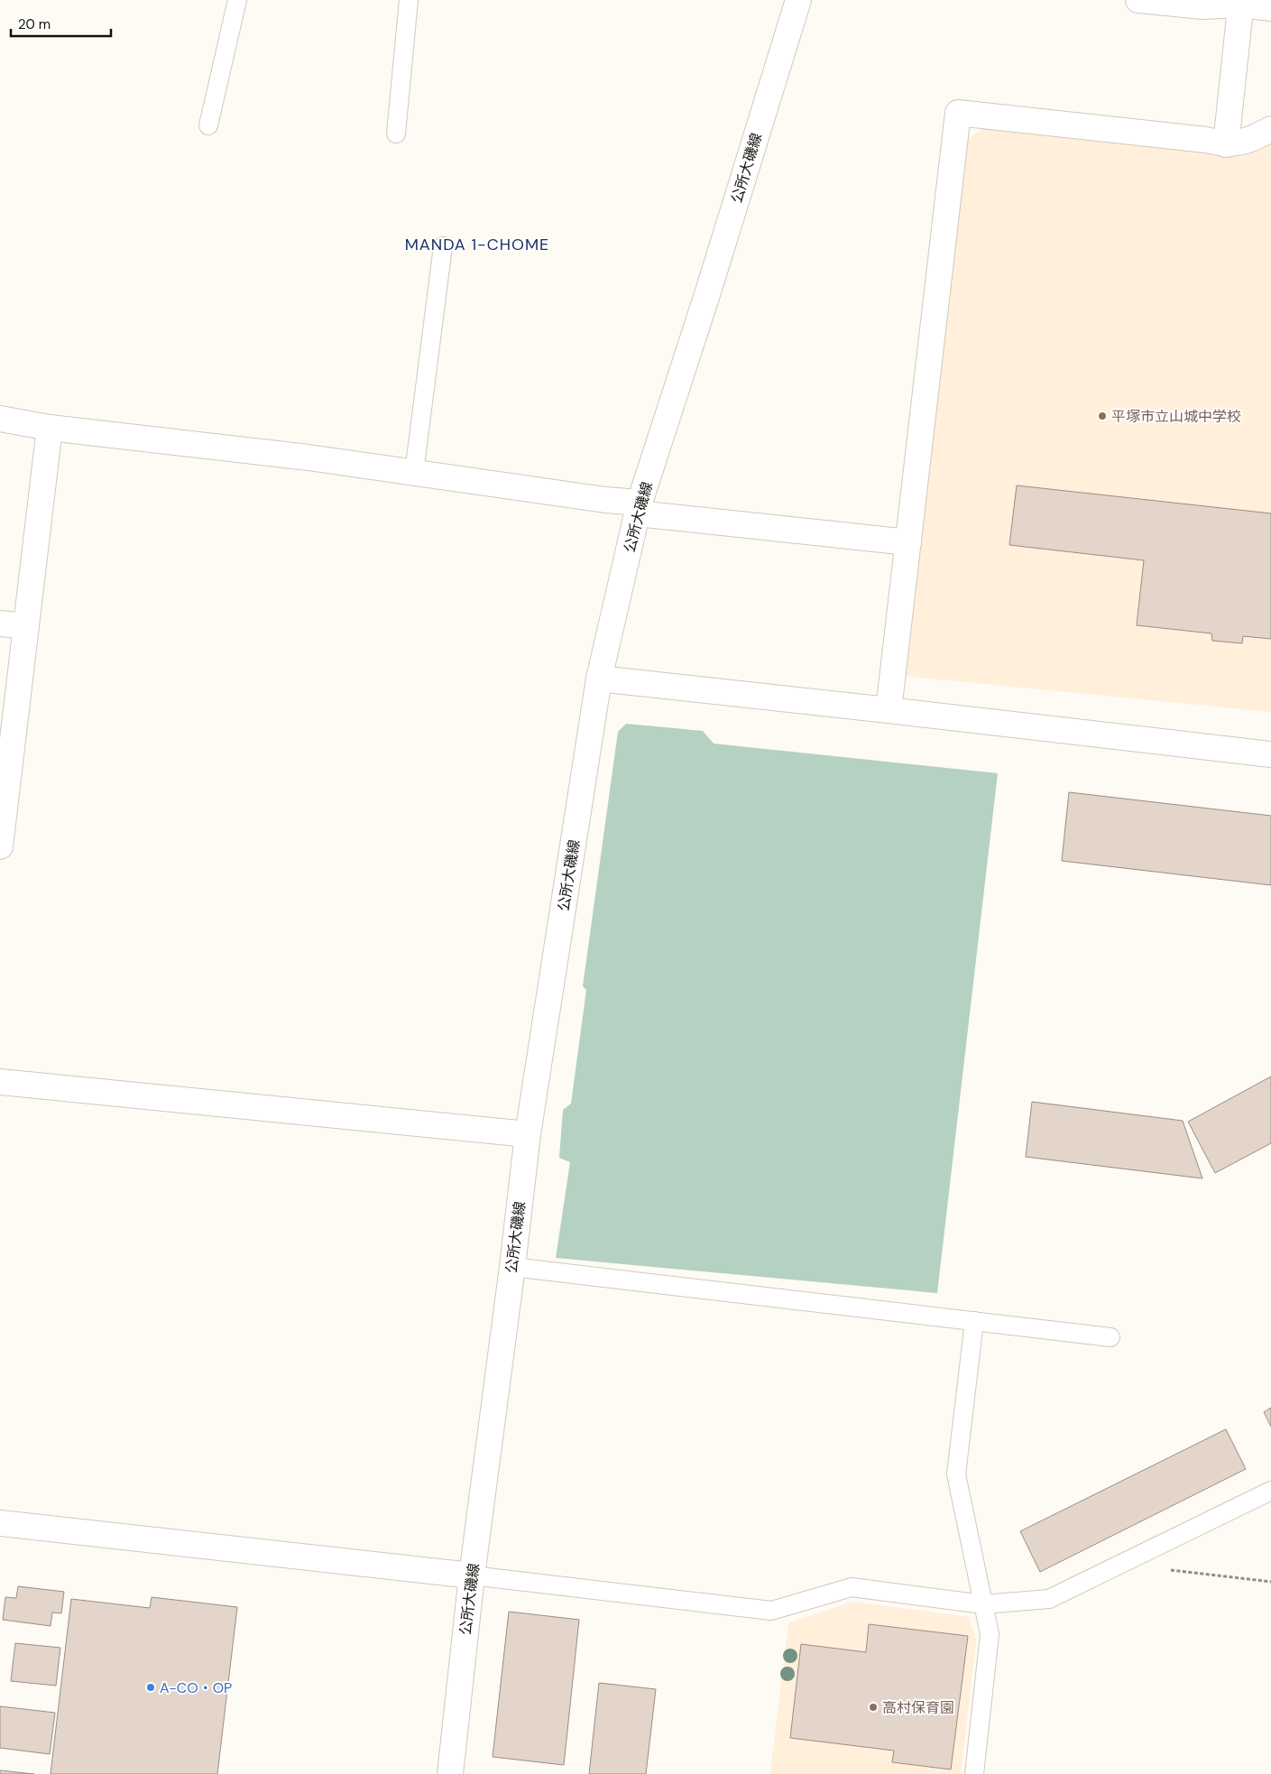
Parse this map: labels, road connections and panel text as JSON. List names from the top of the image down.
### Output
{
  "streets": {
    "street": ["公所大磯線"]
  },
  "districts": ["MANDA 1-CHOME"],
  "places": ["平塚市立山城中学校", "A-CO・OP", "高村保育園"],
  "scale_bar": "20 m"
}
